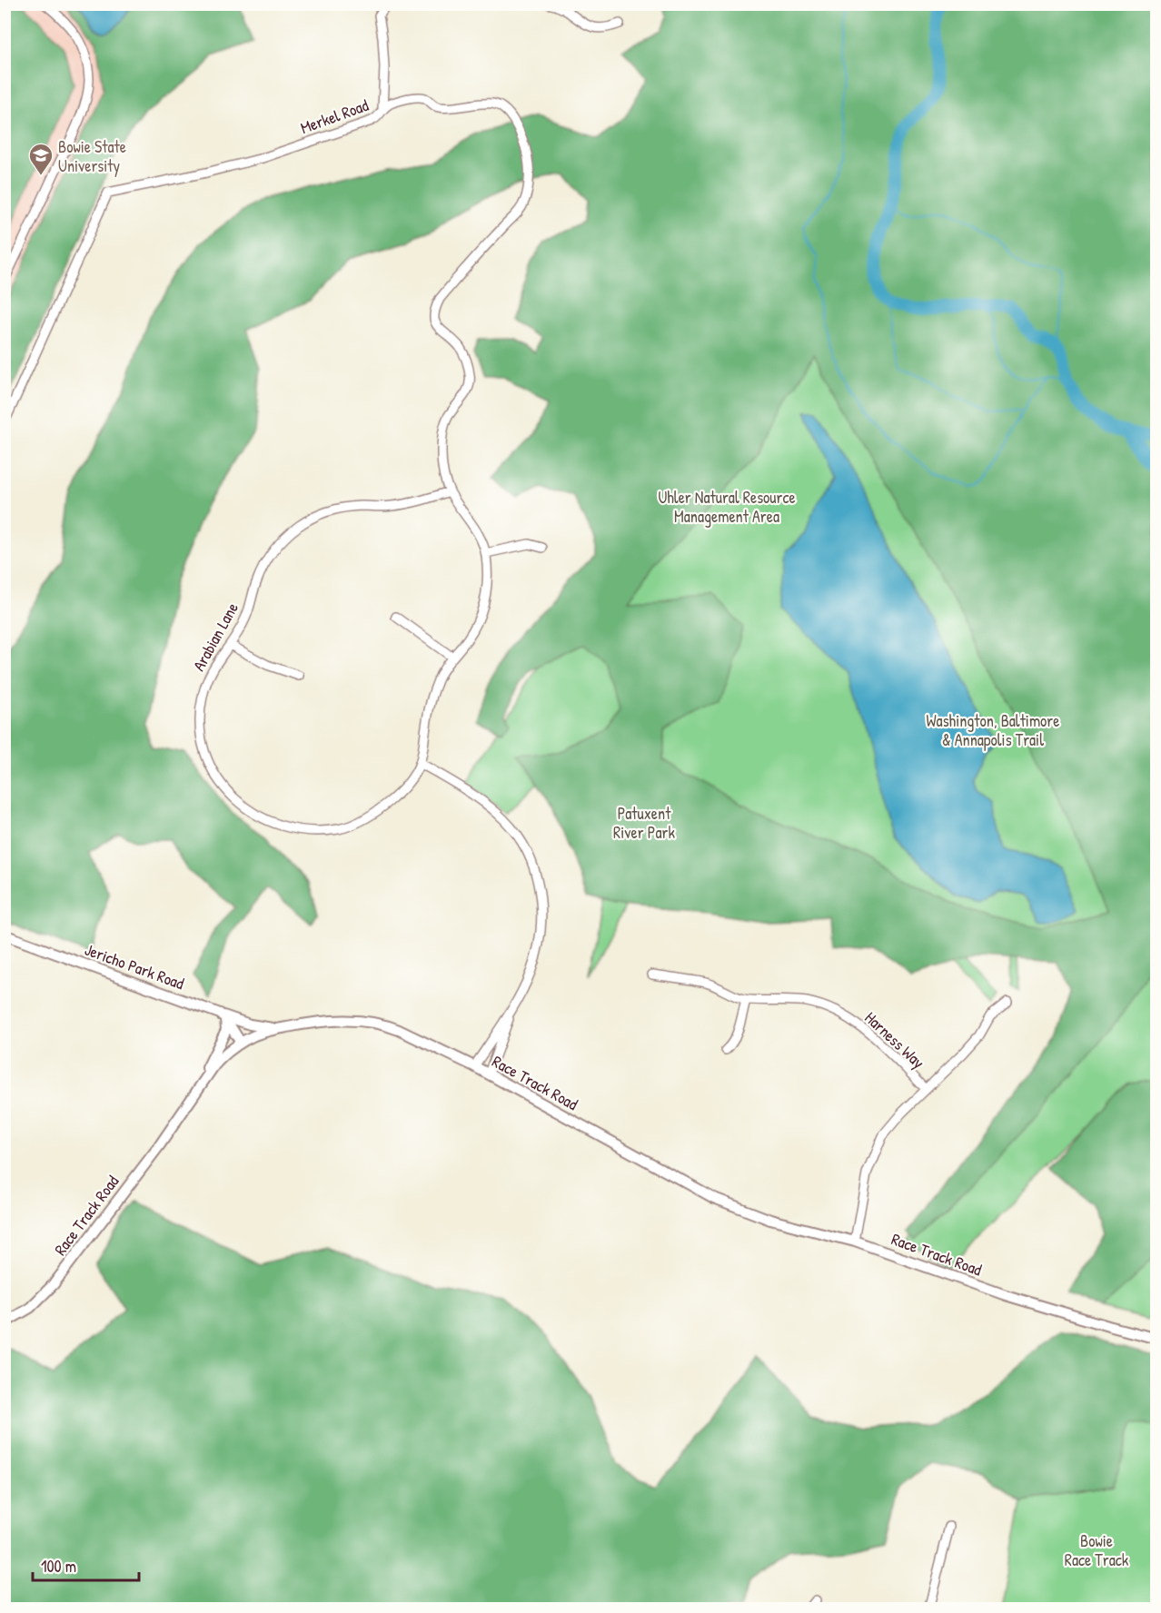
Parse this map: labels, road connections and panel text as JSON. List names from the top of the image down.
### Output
{
  "streets": {
    "street": [
      "Merkel Road",
      "Arabian Lane",
      "Jericho Park Road",
      "Harness Way",
      "Race Track Road"
    ]
  },
  "crossings": [
    ["Merkel Road", "Arabian Lane"],
    ["Jericho Park Road", "Race Track Road"]
  ],
  "parks": [
    "Uhler Natural Resource Management Area",
    "Washington, Baltimore & Annapolis Trail",
    "Patuxent River Park",
    "Bowie Race Track"
  ],
  "places": {
    "school or university": ["Bowie State University"]
  },
  "scale_bar": "100 m"
}
